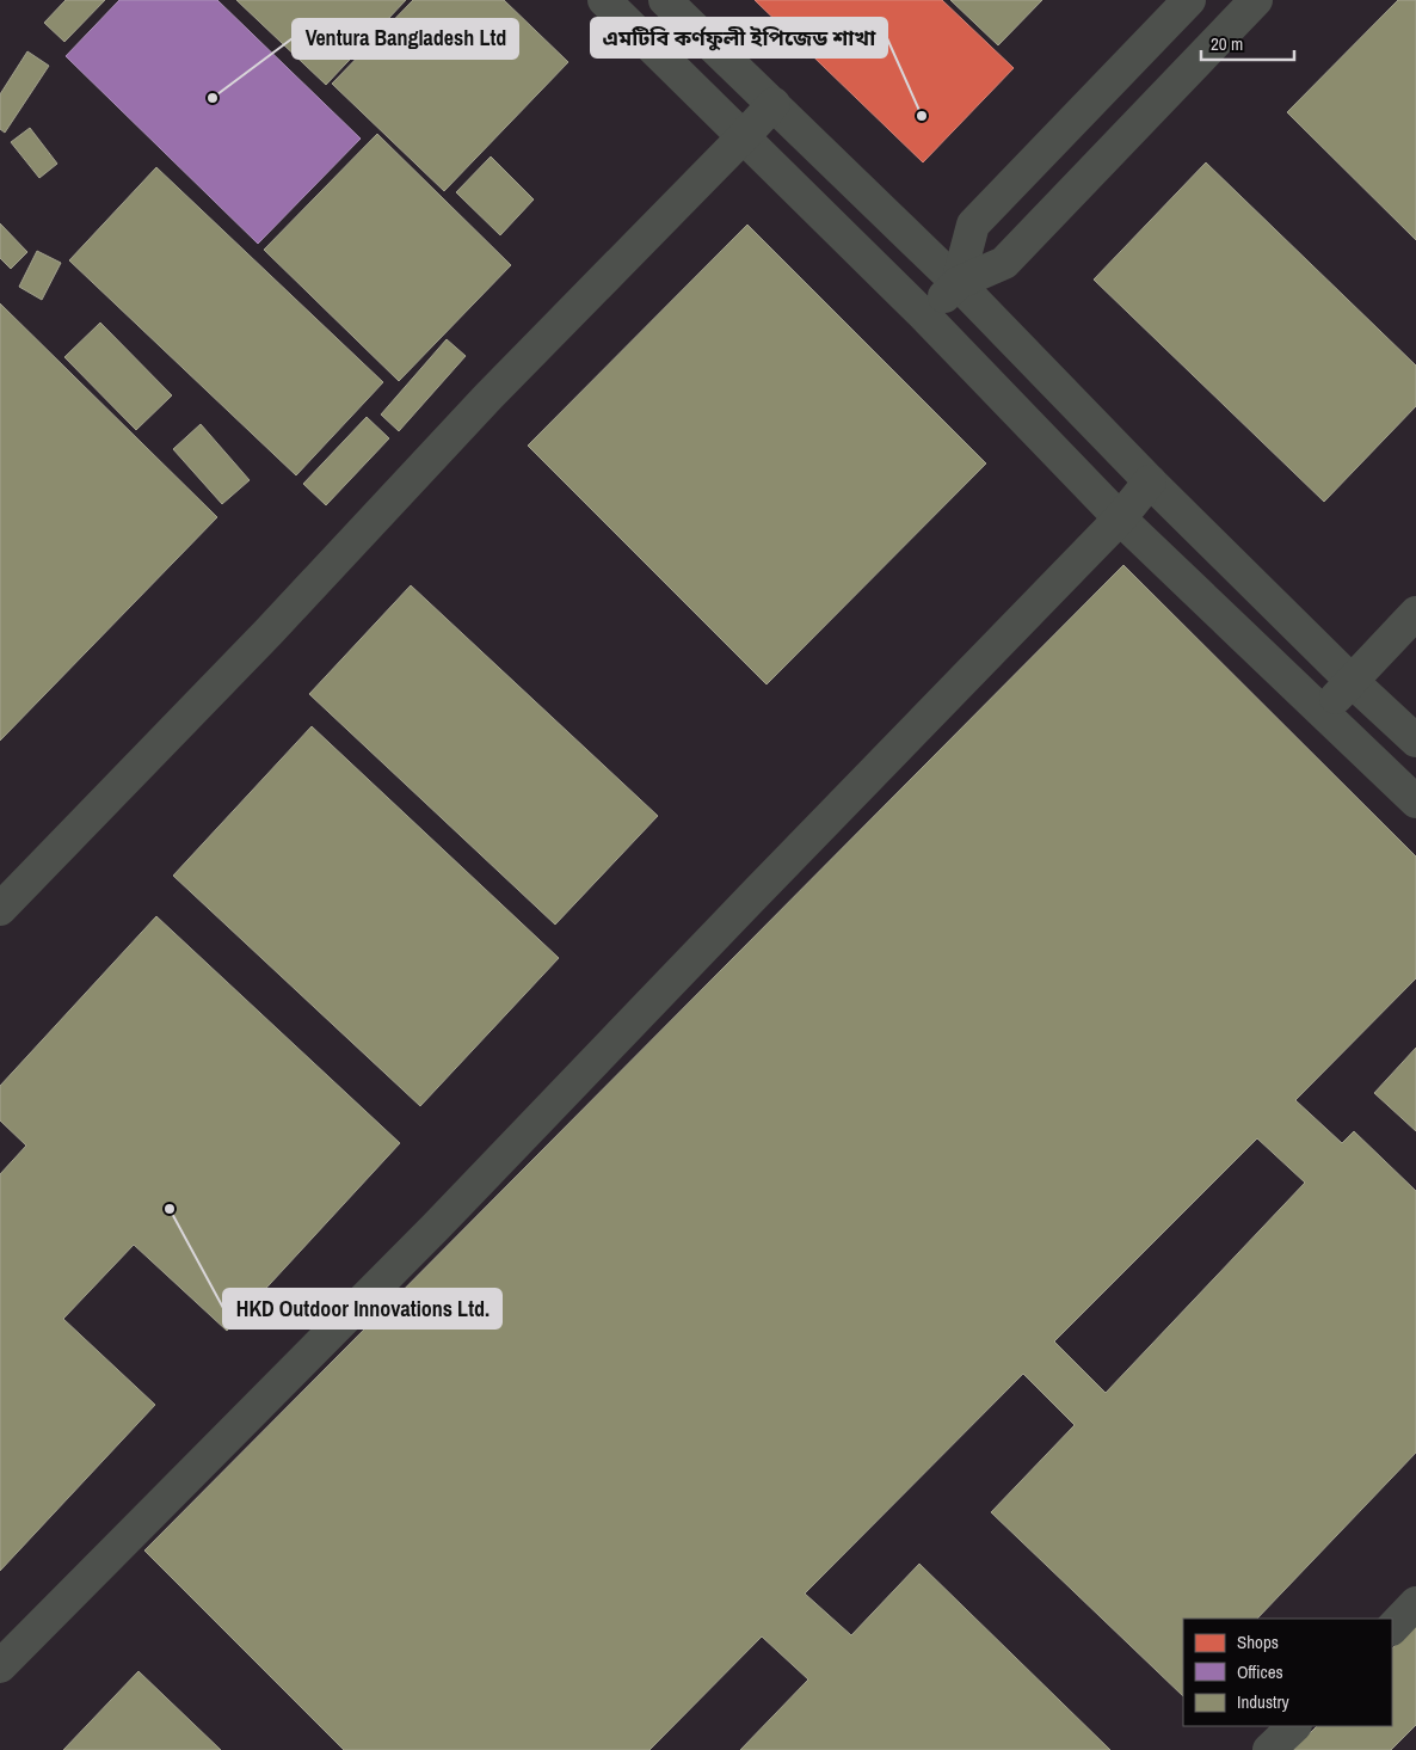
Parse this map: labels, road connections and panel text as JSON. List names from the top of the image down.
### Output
{
  "places": ["Ventura Bangladesh Ltd", "এমটিবি কর্ণফুলী ইপিজেড শাখা", "HKD Outdoor Innovations Ltd."],
  "legend": ["Shops", "Offices", "Industry"],
  "scale_bar": "20 m"
}
